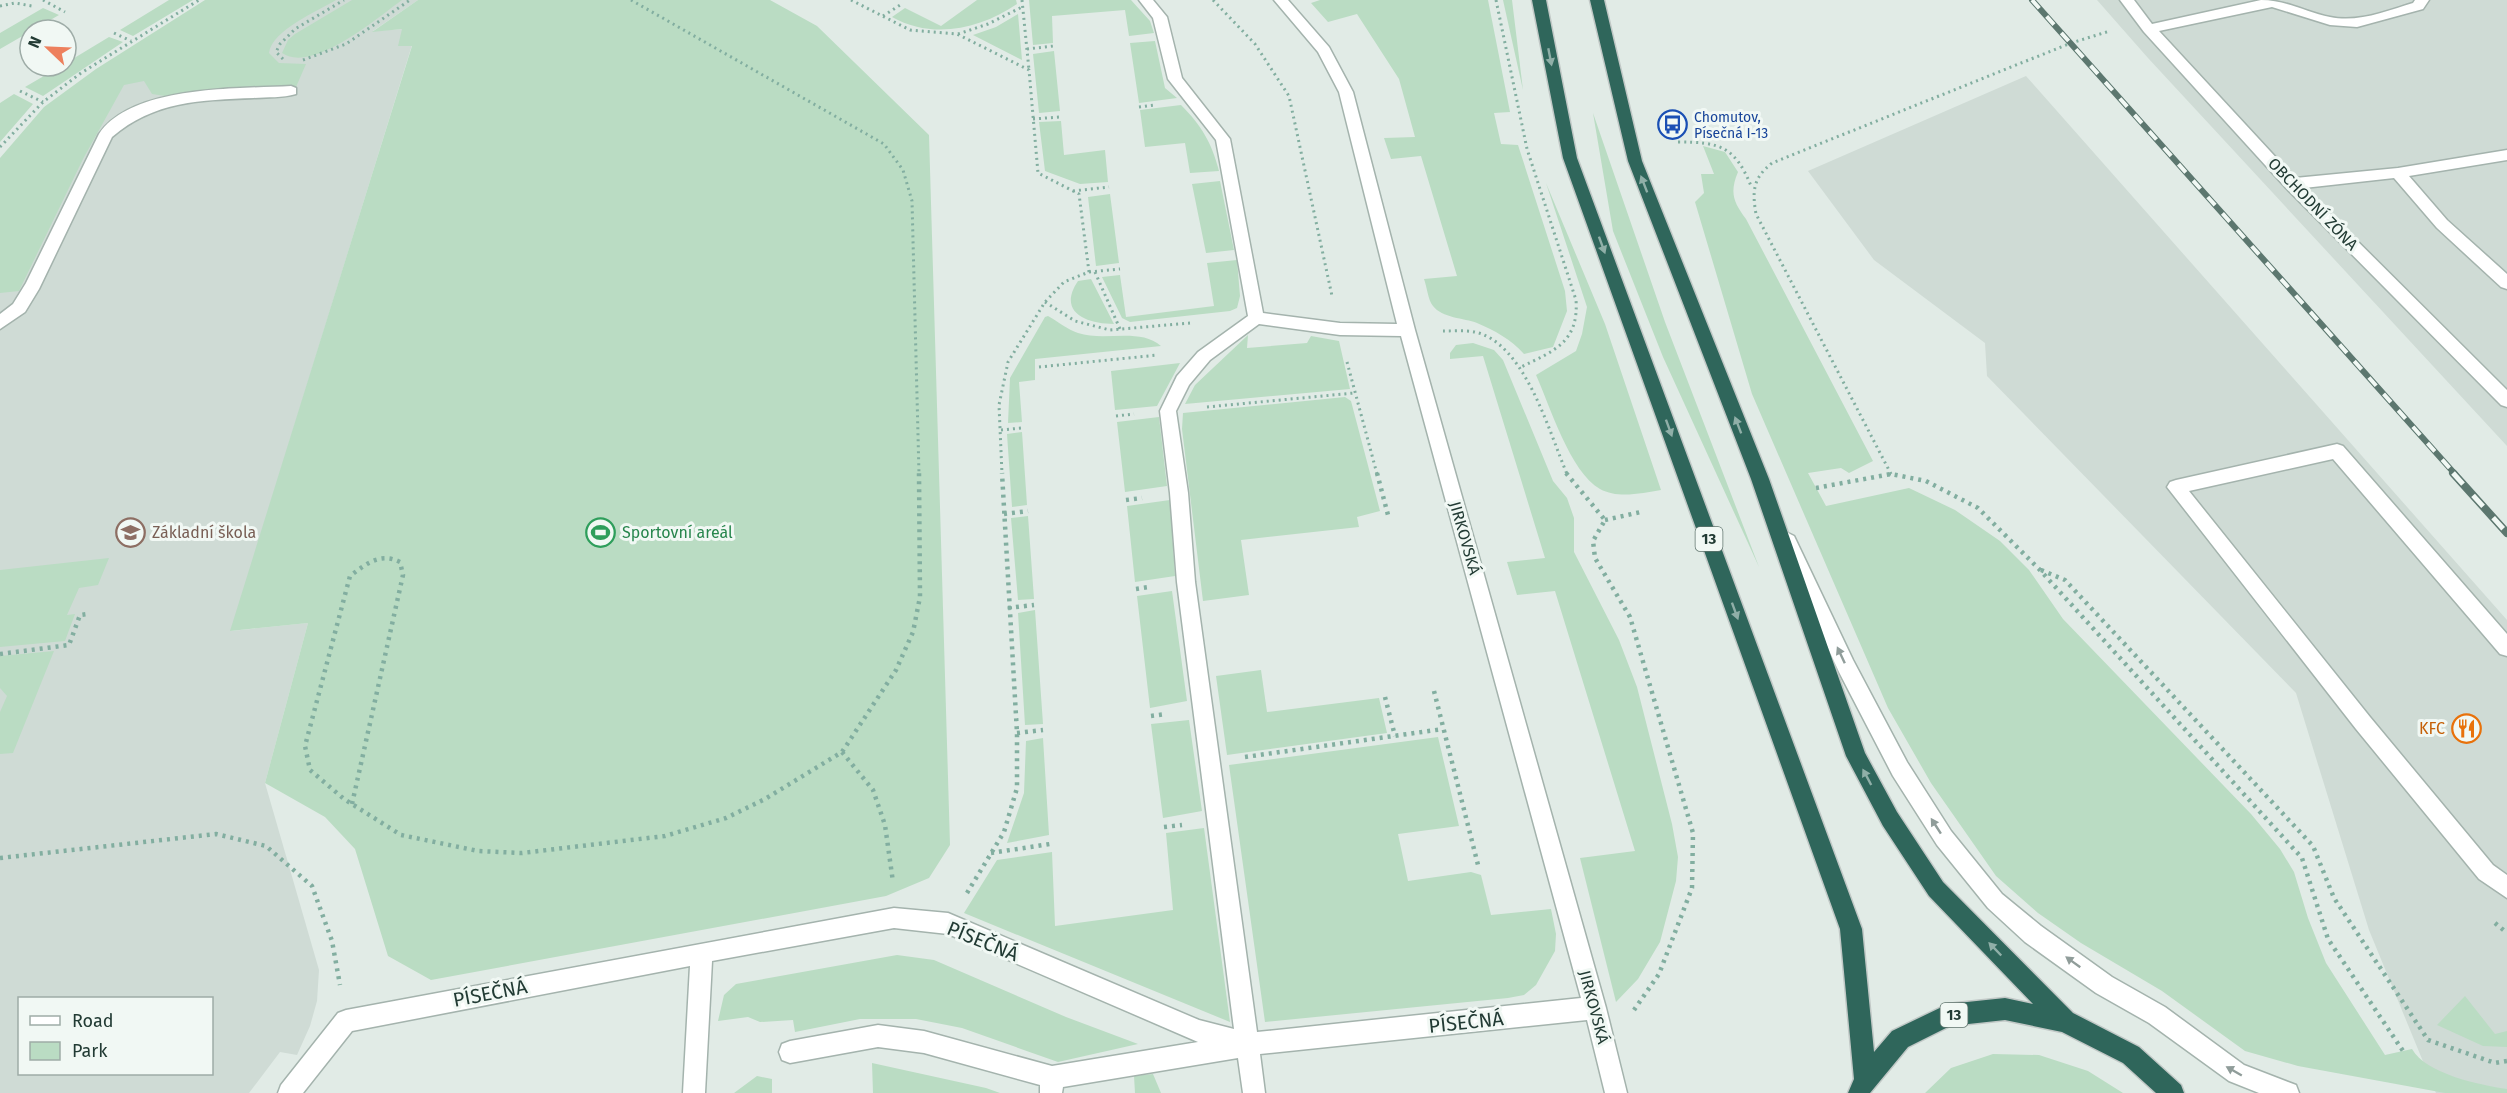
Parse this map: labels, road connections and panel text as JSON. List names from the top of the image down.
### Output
{
  "streets": {
    "highway": ["13"],
    "street": ["OBCHODNÍ ZÓNA", "JIRKOVSKÁ", "PÍSEČNÁ"]
  },
  "crossings": [
    ["JIRKOVSKÁ", "PÍSEČNÁ"]
  ],
  "places": {
    "bus stop": ["Chomutov, Písečná I-13"],
    "school or university": ["Základní škola"],
    "sports": ["Sportovní areál"],
    "restaurant": ["KFC"]
  },
  "legend": ["Road", "Park"],
  "north": "top left"
}
